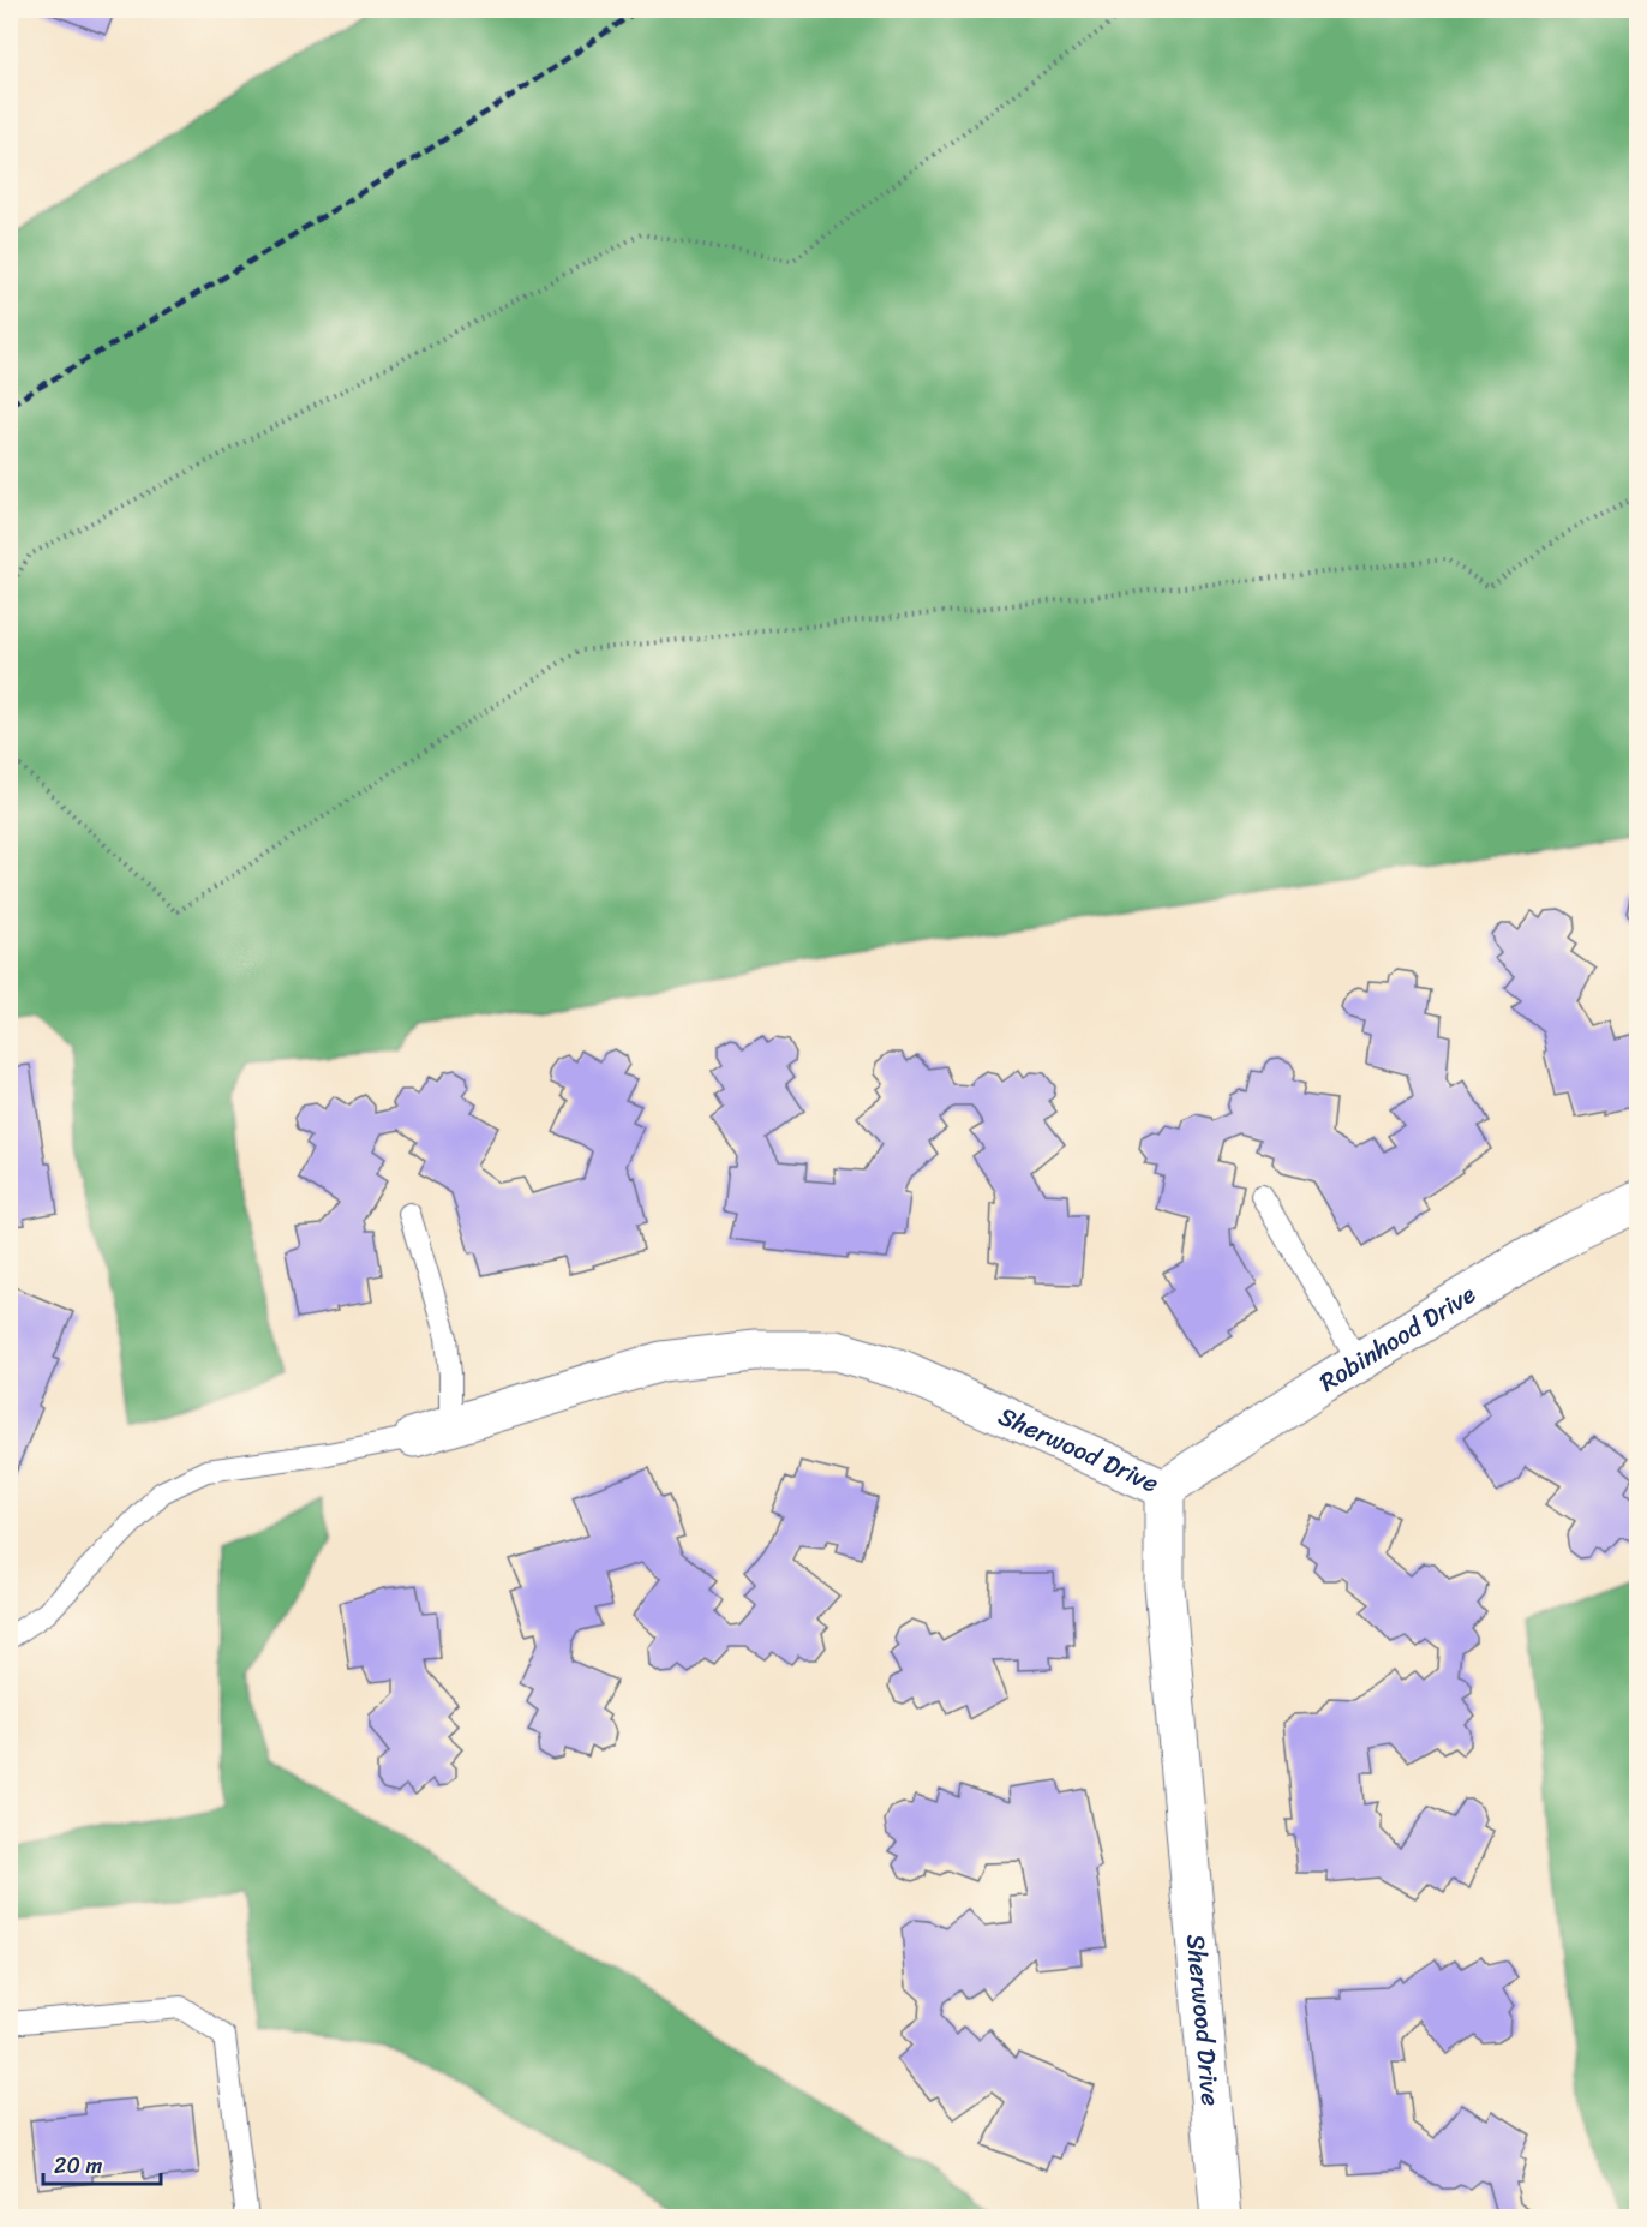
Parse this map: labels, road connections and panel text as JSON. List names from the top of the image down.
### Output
{
  "streets": {
    "street": ["Robinhood Drive", "Sherwood Drive"]
  },
  "crossings": [
    ["Robinhood Drive", "Sherwood Drive"]
  ],
  "scale_bar": "20 m"
}
